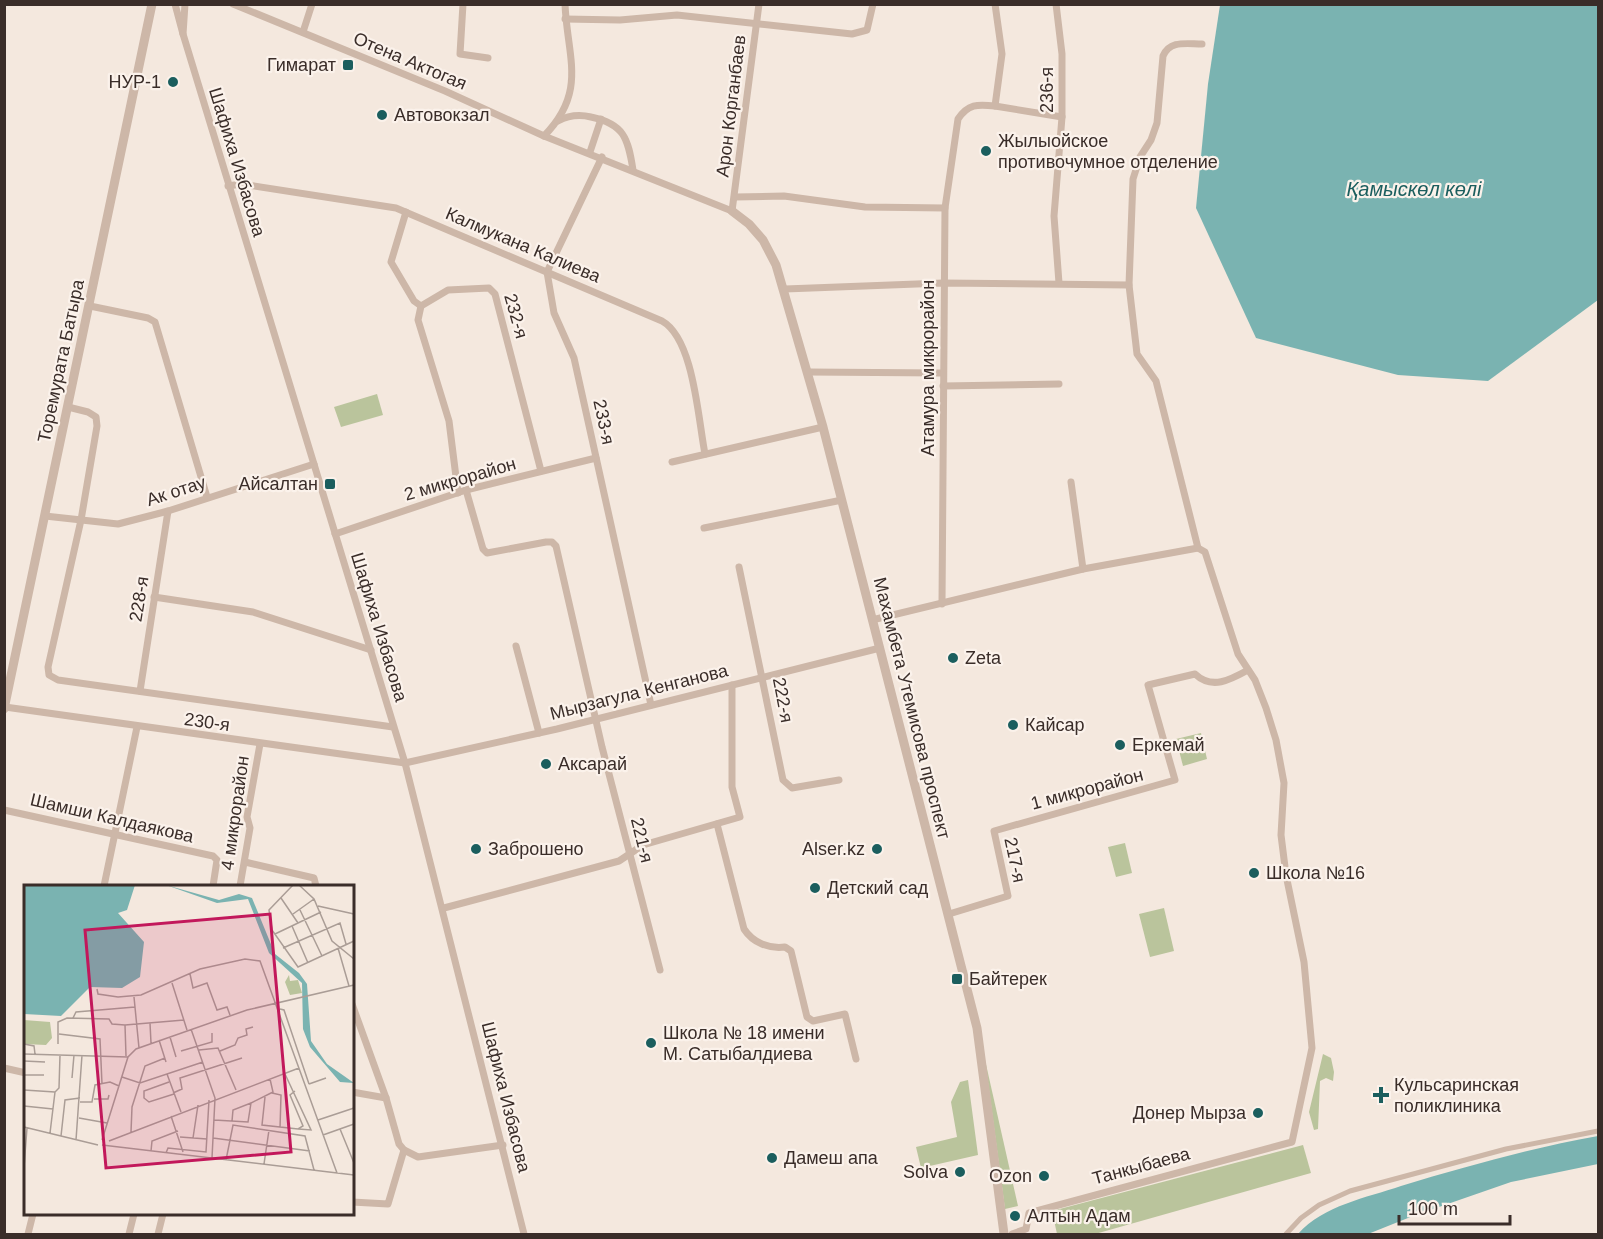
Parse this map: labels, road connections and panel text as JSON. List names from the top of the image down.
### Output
{
  "streets": {
    "street": [
      "Отена Актогая",
      "236-я",
      "Арон Корганбаев",
      "Шафиха Избасова",
      "Калмукана Калиева",
      "232-я",
      "Торемурата Батыра",
      "Атамура микрорайон",
      "233-я",
      "2 микрорайон",
      "Ак отау",
      "228-я",
      "Мырзагула Кенганова",
      "222-я",
      "Махамбета Утемисова проспект",
      "230-я",
      "1 микрорайон",
      "4 микрорайон",
      "Шамши Калдаякова",
      "221-я",
      "217-я",
      "Танкыбаева"
    ]
  },
  "crossings": [
    ["Отена Актогая", "Арон Корганбаев"],
    ["Отена Актогая", "Махамбета Утемисова проспект"],
    ["Арон Корганбаев", "Махамбета Утемисова проспект"],
    ["Шафиха Избасова", "Калмукана Калиева"],
    ["Шафиха Избасова", "2 микрорайон"],
    ["Шафиха Избасова", "Ак отау"],
    ["Шафиха Избасова", "Мырзагула Кенганова"],
    ["Шафиха Избасова", "230-я"],
    ["Калмукана Калиева", "233-я"],
    ["232-я", "2 микрорайон"],
    ["Торемурата Батыра", "Ак отау"],
    ["Торемурата Батыра", "230-я"],
    ["233-я", "2 микрорайон"],
    ["233-я", "Мырзагула Кенганова"],
    ["Ак отау", "228-я"],
    ["Ак отау", "230-я"],
    ["228-я", "230-я"],
    ["Мырзагула Кенганова", "222-я"],
    ["Мырзагула Кенганова", "Махамбета Утемисова проспект"],
    ["Мырзагула Кенганова", "230-я"],
    ["Мырзагула Кенганова", "221-я"],
    ["Махамбета Утемисова проспект", "217-я"],
    ["230-я", "4 микрорайон"],
    ["1 микрорайон", "217-я"],
    ["1 микрорайон", "Танкыбаева"]
  ],
  "water": ["Қамыскөл көлі"],
  "places": {
    "transit": ["Гимарат", "Айсалтан", "Байтерек"],
    "other": [
      "НУР-1",
      "Автовокзал",
      "Жылыойское противочумное отделение",
      "Zeta",
      "Кайсар",
      "Еркемай",
      "Аксарай",
      "Заброшено",
      "Alser.kz",
      "Школа №16",
      "Детский сад",
      "Школа № 18 имени М. Сатыбалдиева",
      "Донер Мырза",
      "Дамеш апа",
      "Solva",
      "Ozon",
      "Алтын Адам"
    ],
    "health": ["Кульсаринская поликлиника"]
  },
  "scale_bar": "100 m"
}
